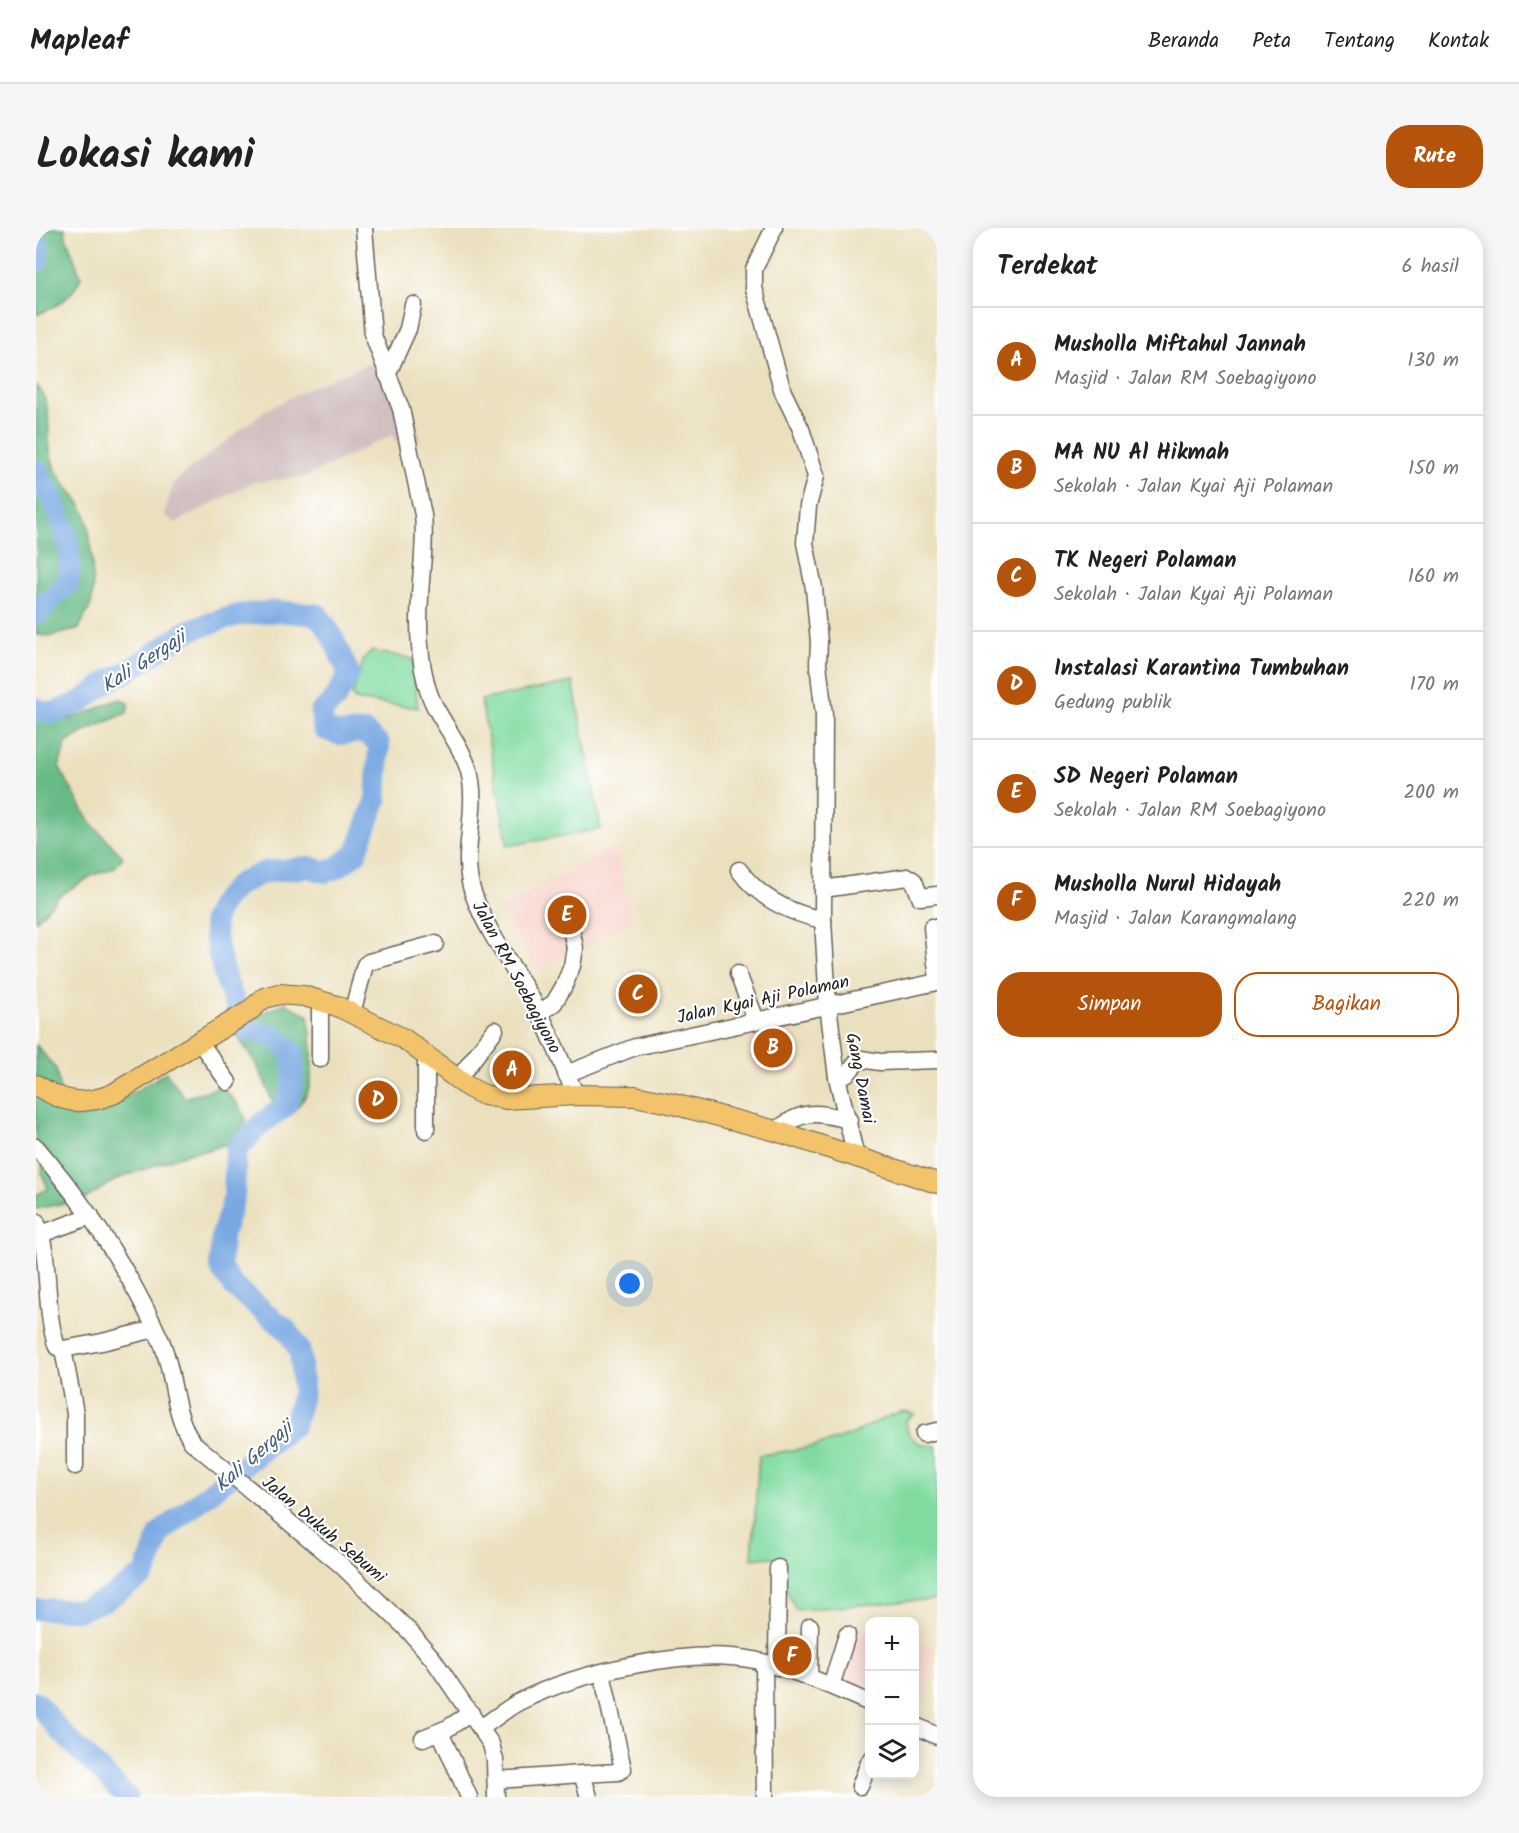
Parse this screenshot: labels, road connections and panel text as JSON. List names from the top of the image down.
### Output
{
  "streets": {
    "street": [
      "Jalan RM Soebagiyono",
      "Jalan Kyai Aji Polaman",
      "Gang Damai",
      "Jalan Dukuh Sebumi"
    ]
  },
  "crossings": [
    ["Jalan RM Soebagiyono", "Jalan Kyai Aji Polaman"],
    ["Jalan Kyai Aji Polaman", "Gang Damai"]
  ],
  "water": ["Kali Gergaji"],
  "page": {
    "header": "Mapleaf",
    "nav": [
      "Beranda",
      "Peta",
      "Tentang",
      "Kontak"
    ],
    "title": "Lokasi kami",
    "buttons": [
      "Rute",
      ["Simpan", "Bagikan"]
    ],
    "heading": ["Terdekat", "6 hasil"],
    "list": [
      {
        "mark": "A",
        "name": "Musholla Miftahul Jannah",
        "note": "Masjid · Jalan RM Soebagiyono",
        "value": "130 m"
      },
      {
        "mark": "B",
        "name": "MA NU Al Hikmah",
        "note": "Sekolah · Jalan Kyai Aji Polaman",
        "value": "150 m"
      },
      {
        "mark": "C",
        "name": "TK Negeri Polaman",
        "note": "Sekolah · Jalan Kyai Aji Polaman",
        "value": "160 m"
      },
      {
        "mark": "D",
        "name": "Instalasi Karantina Tumbuhan",
        "note": "Gedung publik",
        "value": "170 m"
      },
      {
        "mark": "E",
        "name": "SD Negeri Polaman",
        "note": "Sekolah · Jalan RM Soebagiyono",
        "value": "200 m"
      },
      {
        "mark": "F",
        "name": "Musholla Nurul Hidayah",
        "note": "Masjid · Jalan Karangmalang",
        "value": "220 m"
      }
    ],
    "pins": [
      "E",
      "C",
      "B",
      "A",
      "D",
      "F"
    ],
    "map_buttons": ["+", "−"]
  }
}
